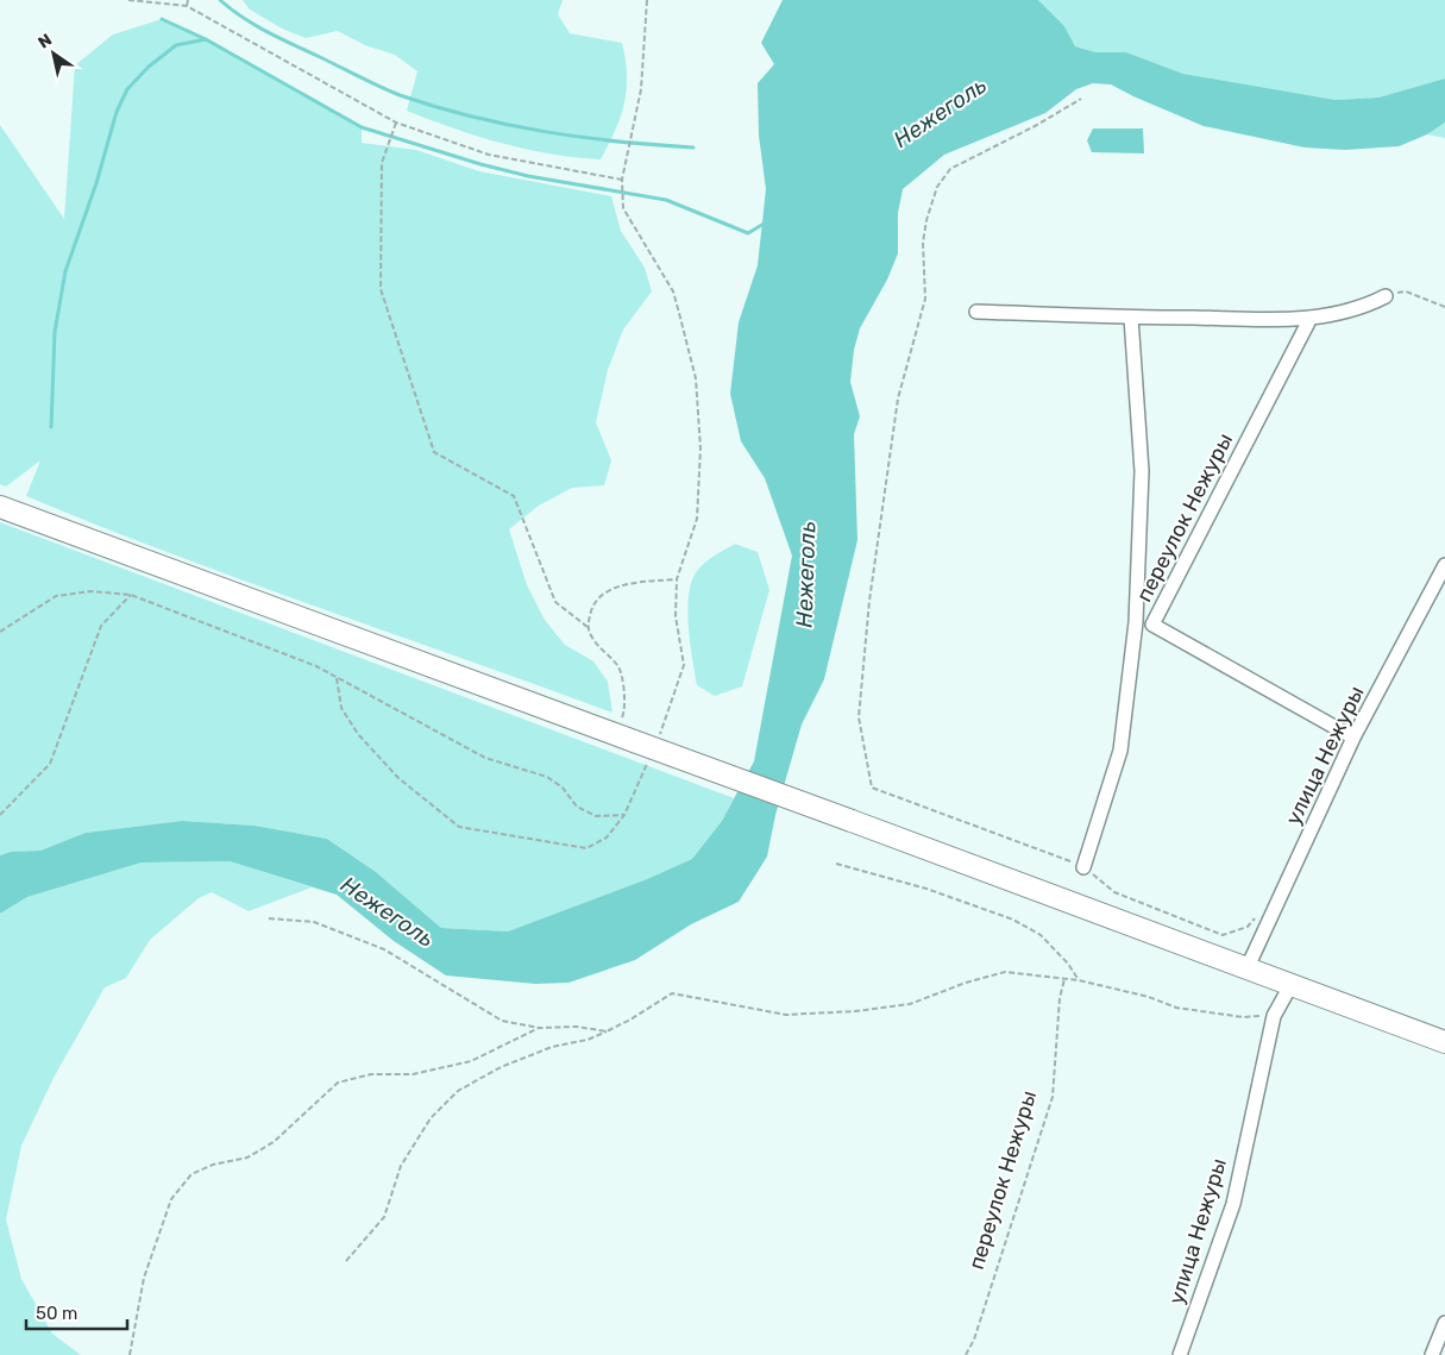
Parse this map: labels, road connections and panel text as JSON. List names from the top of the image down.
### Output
{
  "streets": {
    "street": ["переулок Нежуры", "улица Нежуры"]
  },
  "crossings": [
    ["переулок Нежуры", "улица Нежуры"]
  ],
  "water": ["Нежеголь"],
  "scale_bar": "50 m",
  "north": "top left"
}
